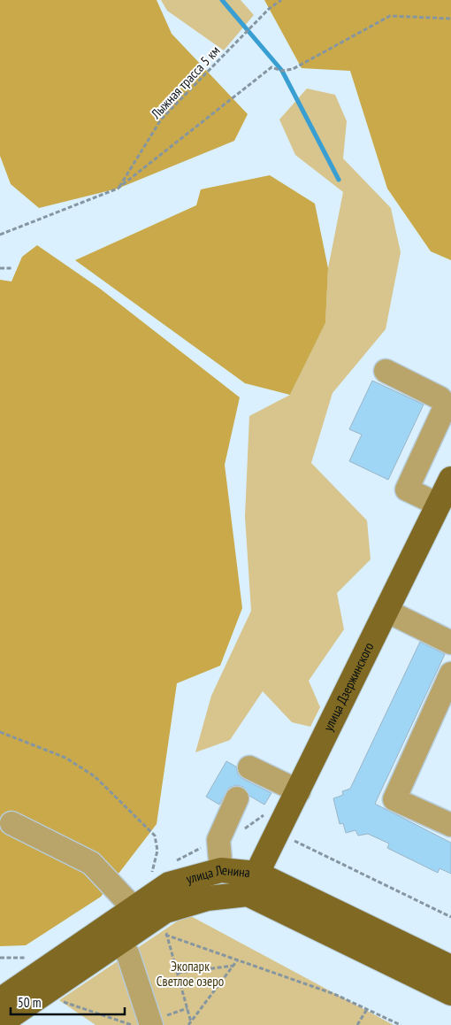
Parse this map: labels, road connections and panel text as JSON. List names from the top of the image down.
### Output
{
  "streets": {
    "main road": ["улица Дзержинского", "улица Ленина"],
    "path": ["Лыжная трасса 5 км"]
  },
  "crossings": [
    ["улица Дзержинского", "улица Ленина"]
  ],
  "parks": ["Экопарк Светлое озеро"],
  "scale_bar": "50 m"
}
